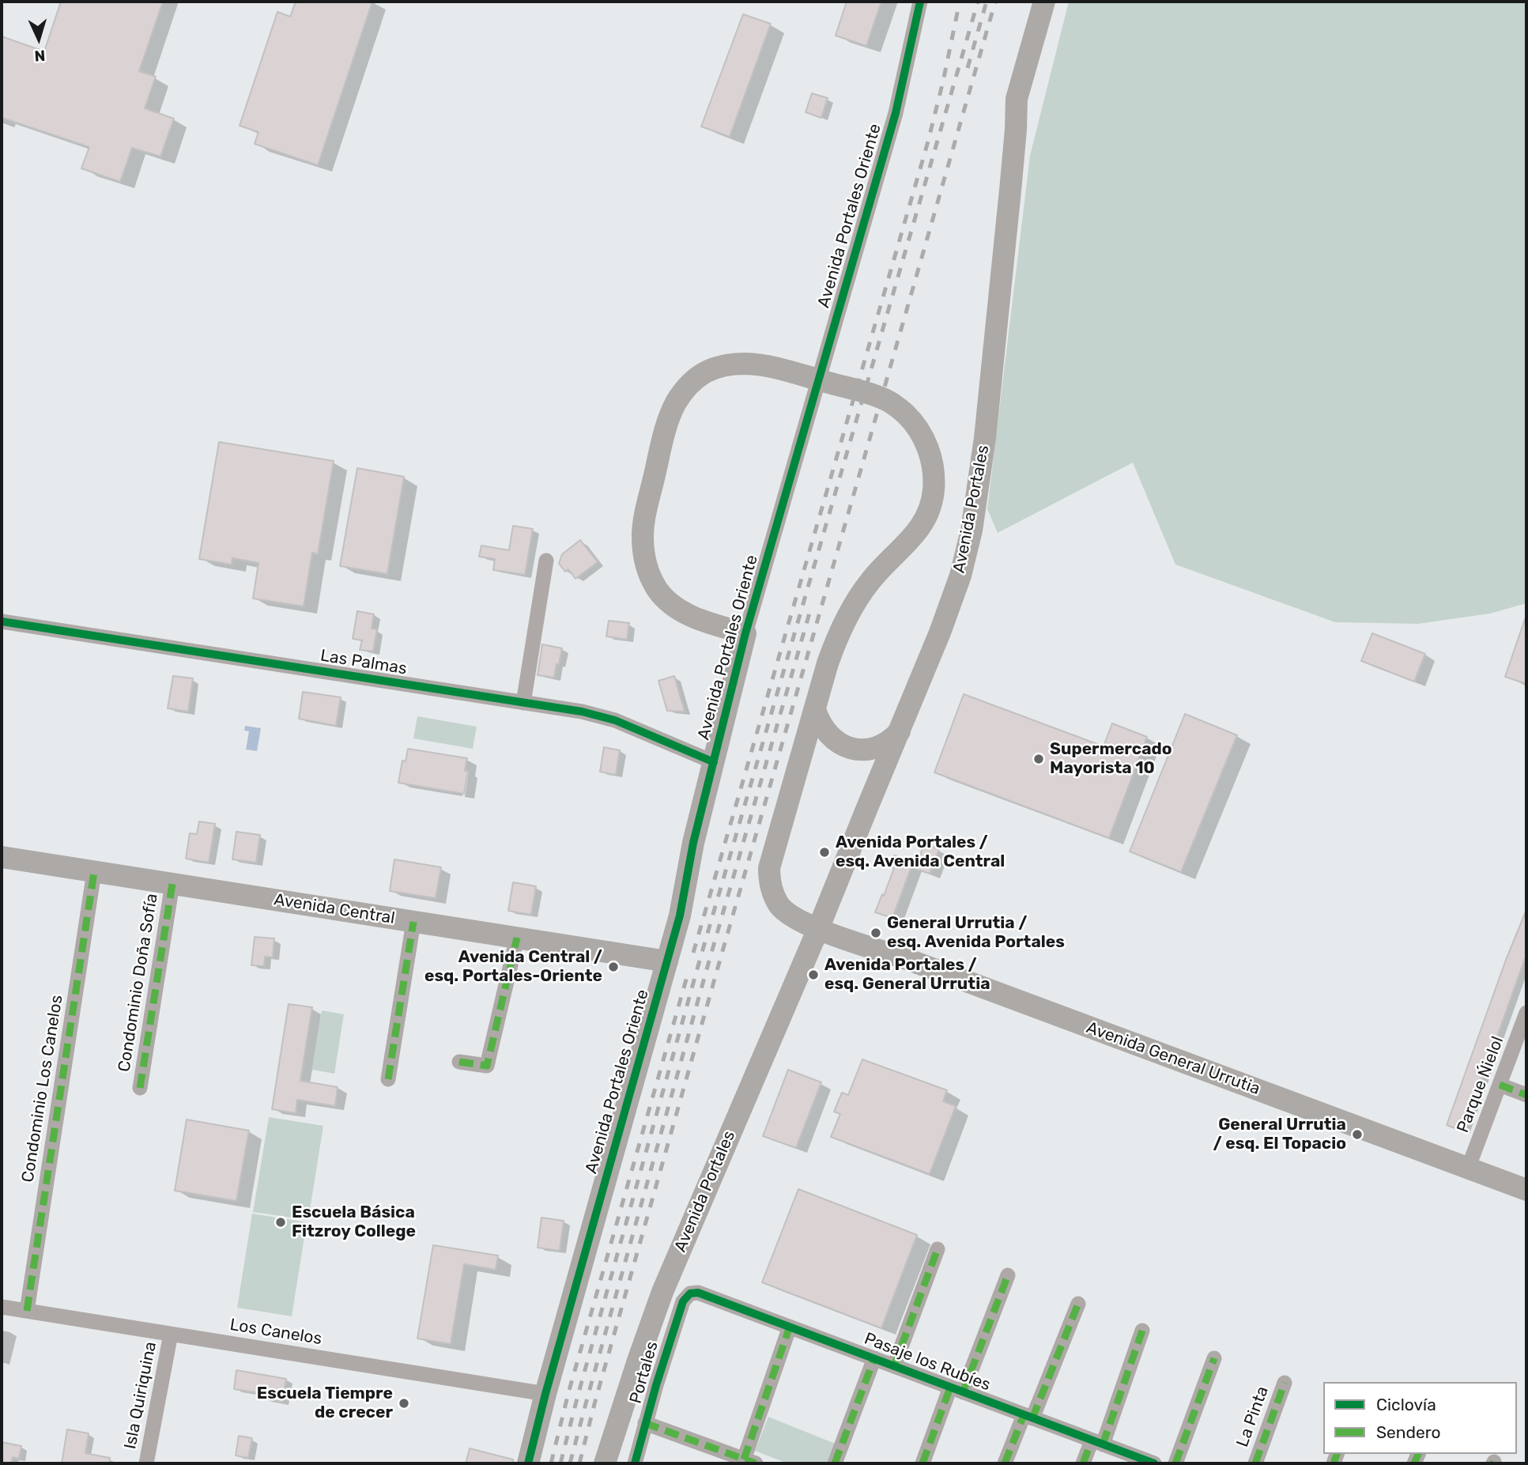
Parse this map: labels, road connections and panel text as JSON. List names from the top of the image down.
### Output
{
  "streets": {
    "street": [
      "Avenida Portales Oriente",
      "Avenida Portales",
      "Las Palmas",
      "Avenida Central",
      "Condominio Doña Sofía",
      "Avenida General Urrutia",
      "Parque Ńielol",
      "Condominio Los Canelos",
      "Los Canelos",
      "Pasaje los Rubíes",
      "Portales",
      "Isla Quiriquina",
      "La Pinta"
    ]
  },
  "crossings": [
    ["Avenida Portales Oriente", "Las Palmas"],
    ["Avenida Portales Oriente", "Avenida Central"],
    ["Avenida Portales Oriente", "Los Canelos"],
    ["Avenida Portales", "Avenida General Urrutia"],
    ["Avenida Central", "Condominio Doña Sofía"],
    ["Avenida Central", "Condominio Los Canelos"],
    ["Avenida General Urrutia", "Parque Ńielol"],
    ["Condominio Los Canelos", "Los Canelos"],
    ["Los Canelos", "Isla Quiriquina"],
    ["Pasaje los Rubíes", "Portales"]
  ],
  "places": [
    "Supermercado Mayorista 10",
    "Avenida Portales / esq. Avenida Central",
    "General Urrutia / esq. Avenida Portales",
    "Avenida Central / esq. Portales-Oriente",
    "Avenida Portales / esq. General Urrutia",
    "General Urrutia / esq. El Topacio",
    "Escuela Básica Fitzroy College",
    "Escuela Tiempre de crecer"
  ],
  "legend": ["Ciclovía", "Sendero"],
  "north": "bottom"
}
